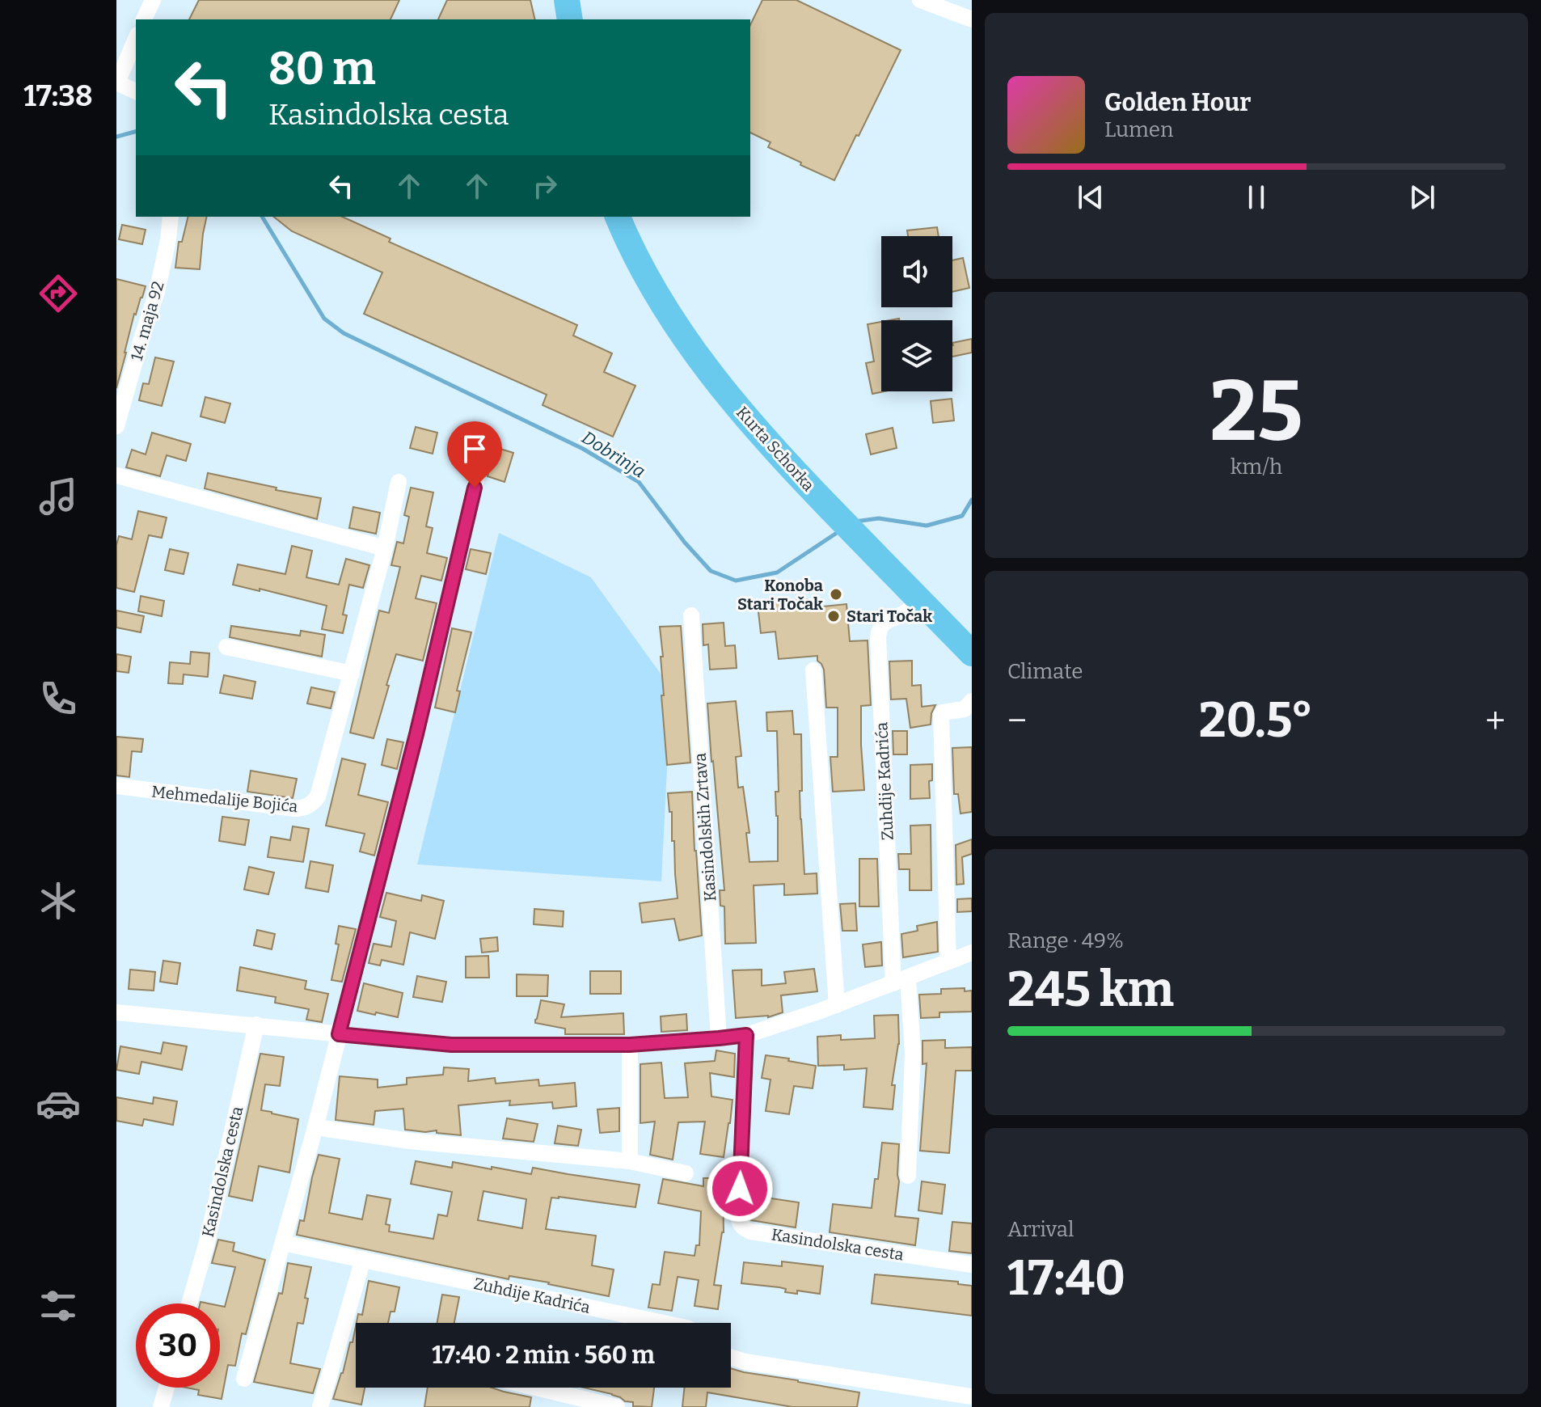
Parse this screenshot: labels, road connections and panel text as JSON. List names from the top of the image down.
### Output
{
  "streets": {
    "main road": ["Kurta Schorka"],
    "street": [
      "14. maja 92",
      "Zuhdije Kadrića",
      "Mehmedalije Bojića",
      "Kasindolskih Zrtava",
      "Kasindolska cesta"
    ]
  },
  "crossings": [
    ["Kurta Schorka", "Zuhdije Kadrića"]
  ],
  "water": ["Dobrinja"],
  "places": ["Konoba Stari Točak", "Stari Točak"],
  "page": {
    "tabs": "17:38",
    "turn": ["80 m", "Kasindolska cesta"],
    "song": ["Golden Hour", "Lumen"],
    "tile": [
      ["25", "km/h"],
      "Climate",
      ["Range · 49%", "245 km"],
      ["Arrival", "17:40"]
    ],
    "heat": ["−", "20.5°", "+"],
    "limit": "30",
    "trip": "17:40 · 2 min · 560 m"
  }
}
